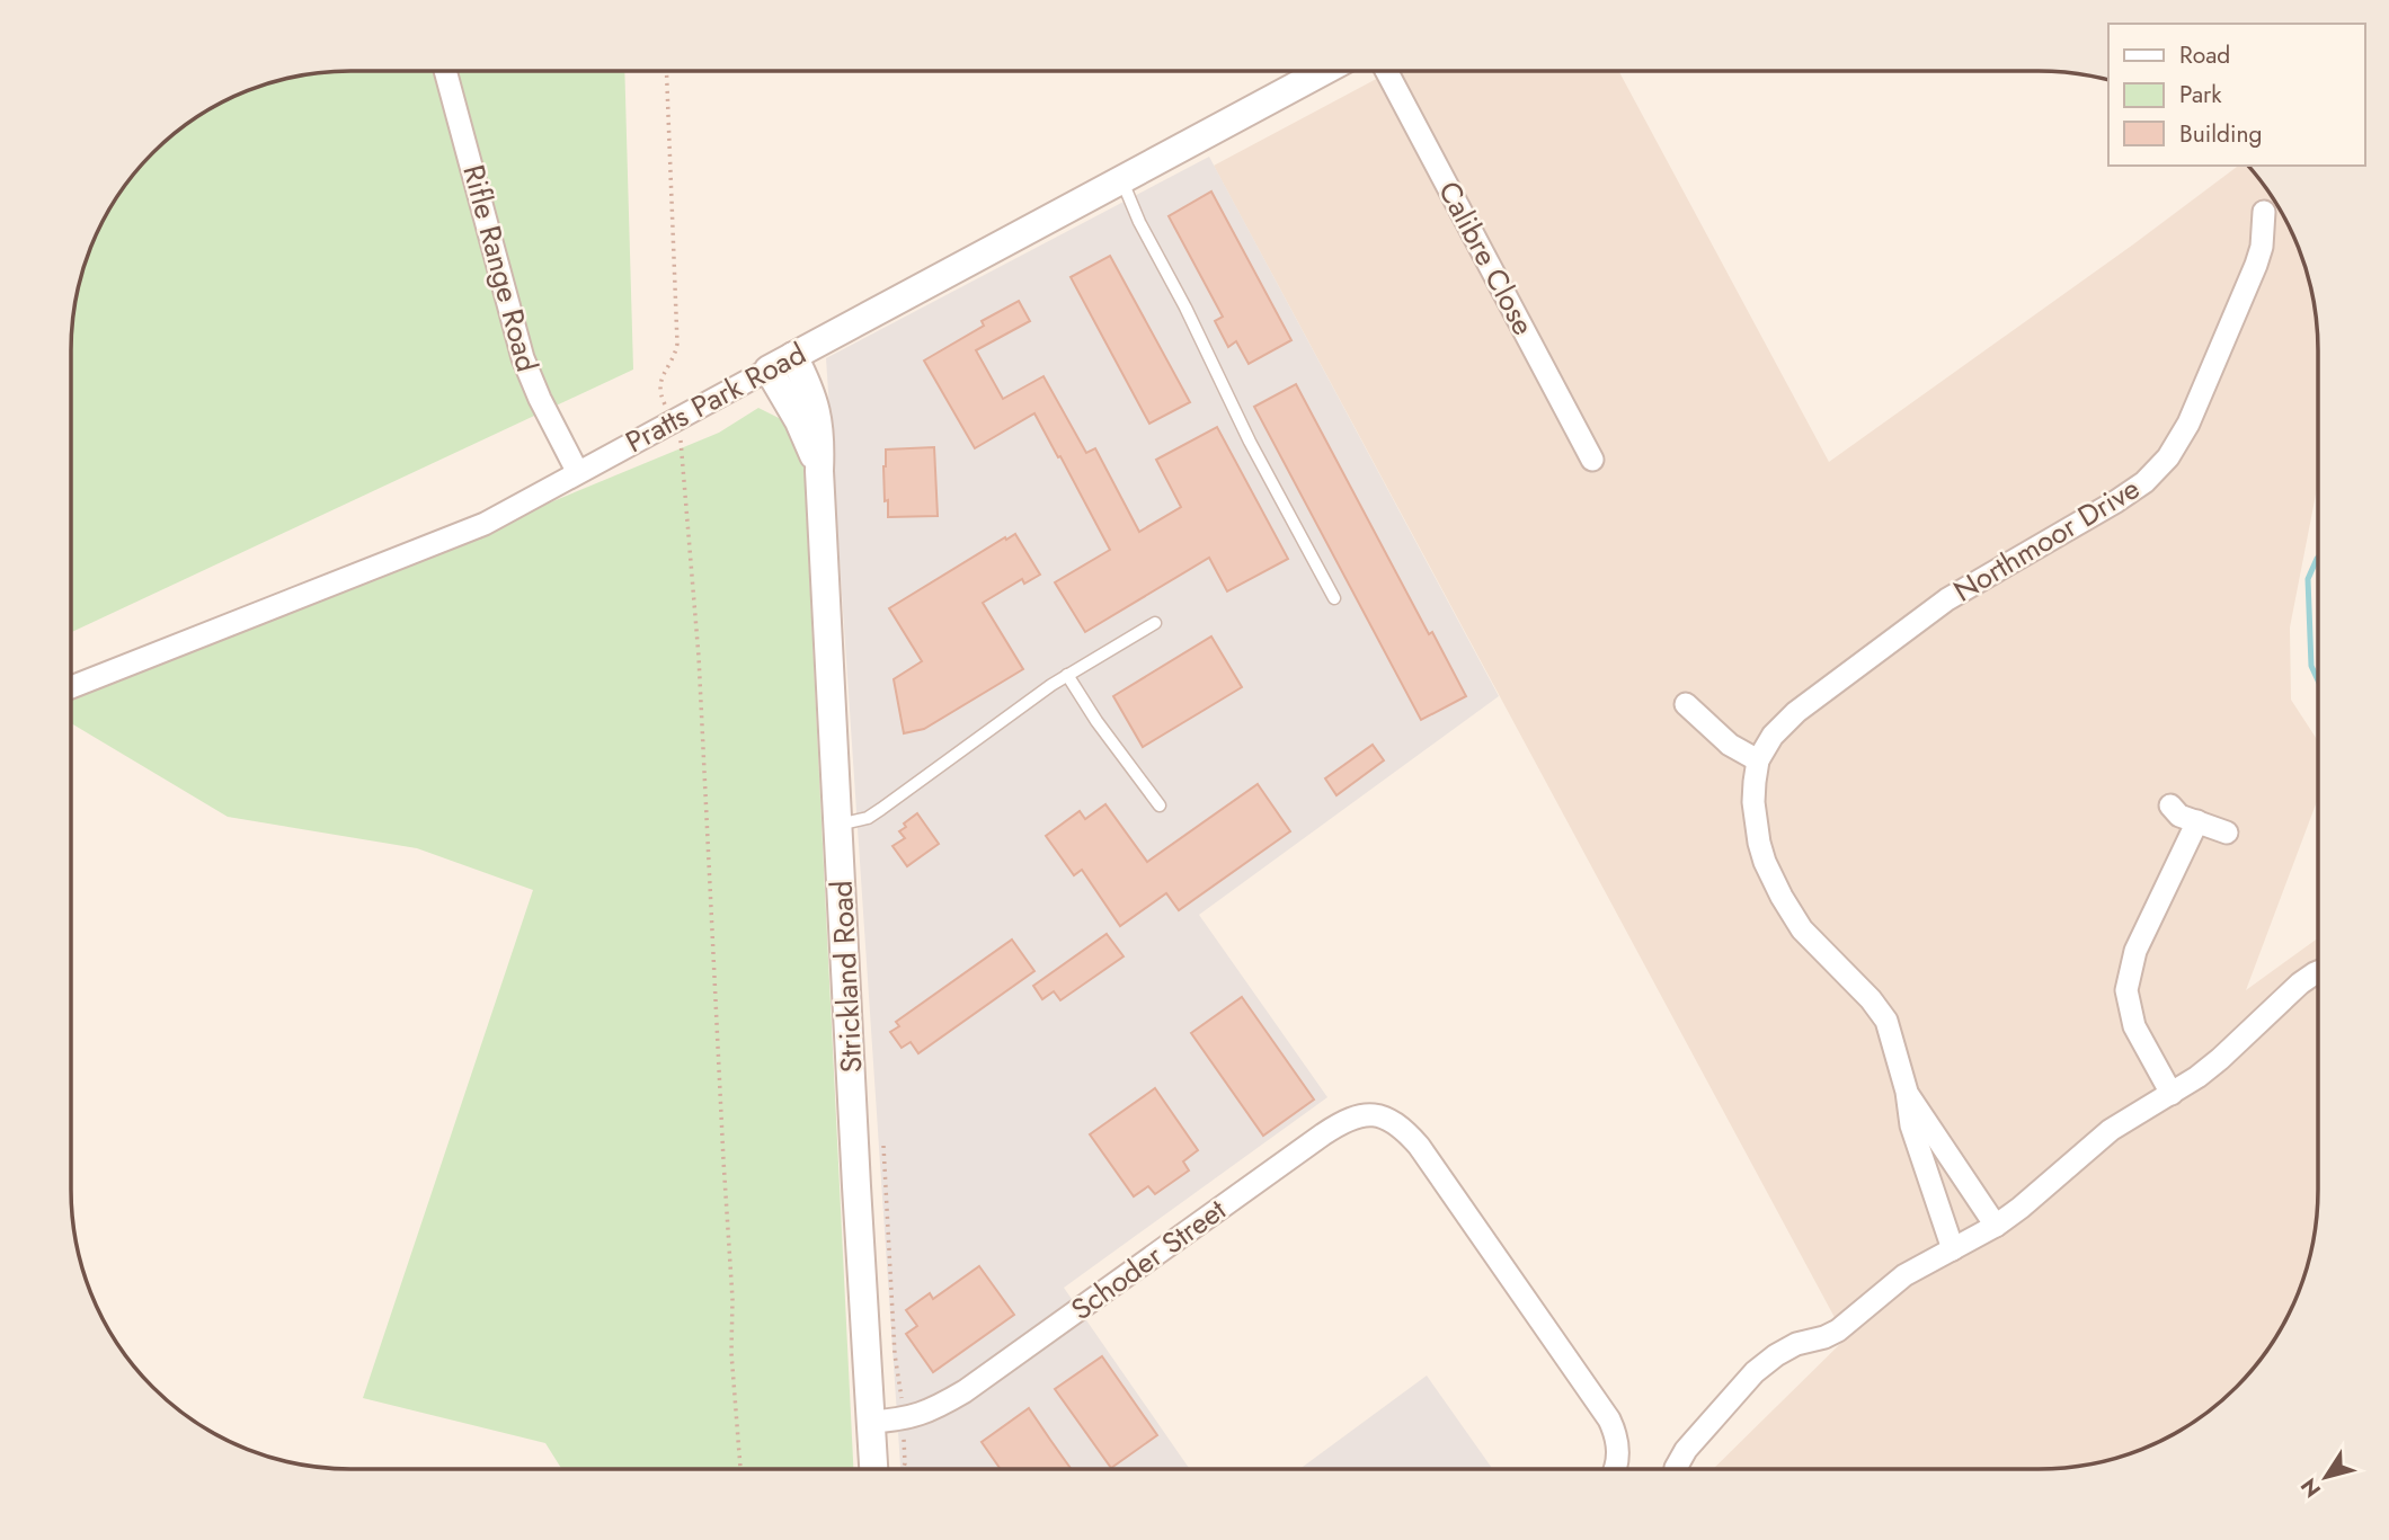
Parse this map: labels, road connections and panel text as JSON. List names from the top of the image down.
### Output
{
  "streets": {
    "street": [
      "Calibre Close",
      "Rifle Range Road",
      "Pratts Park Road",
      "Northmoor Drive",
      "Strickland Road",
      "Schoder Street"
    ]
  },
  "crossings": [
    ["Rifle Range Road", "Pratts Park Road"],
    ["Pratts Park Road", "Strickland Road"],
    ["Strickland Road", "Schoder Street"]
  ],
  "legend": ["Road", "Park", "Building"],
  "north": "bottom left"
}
